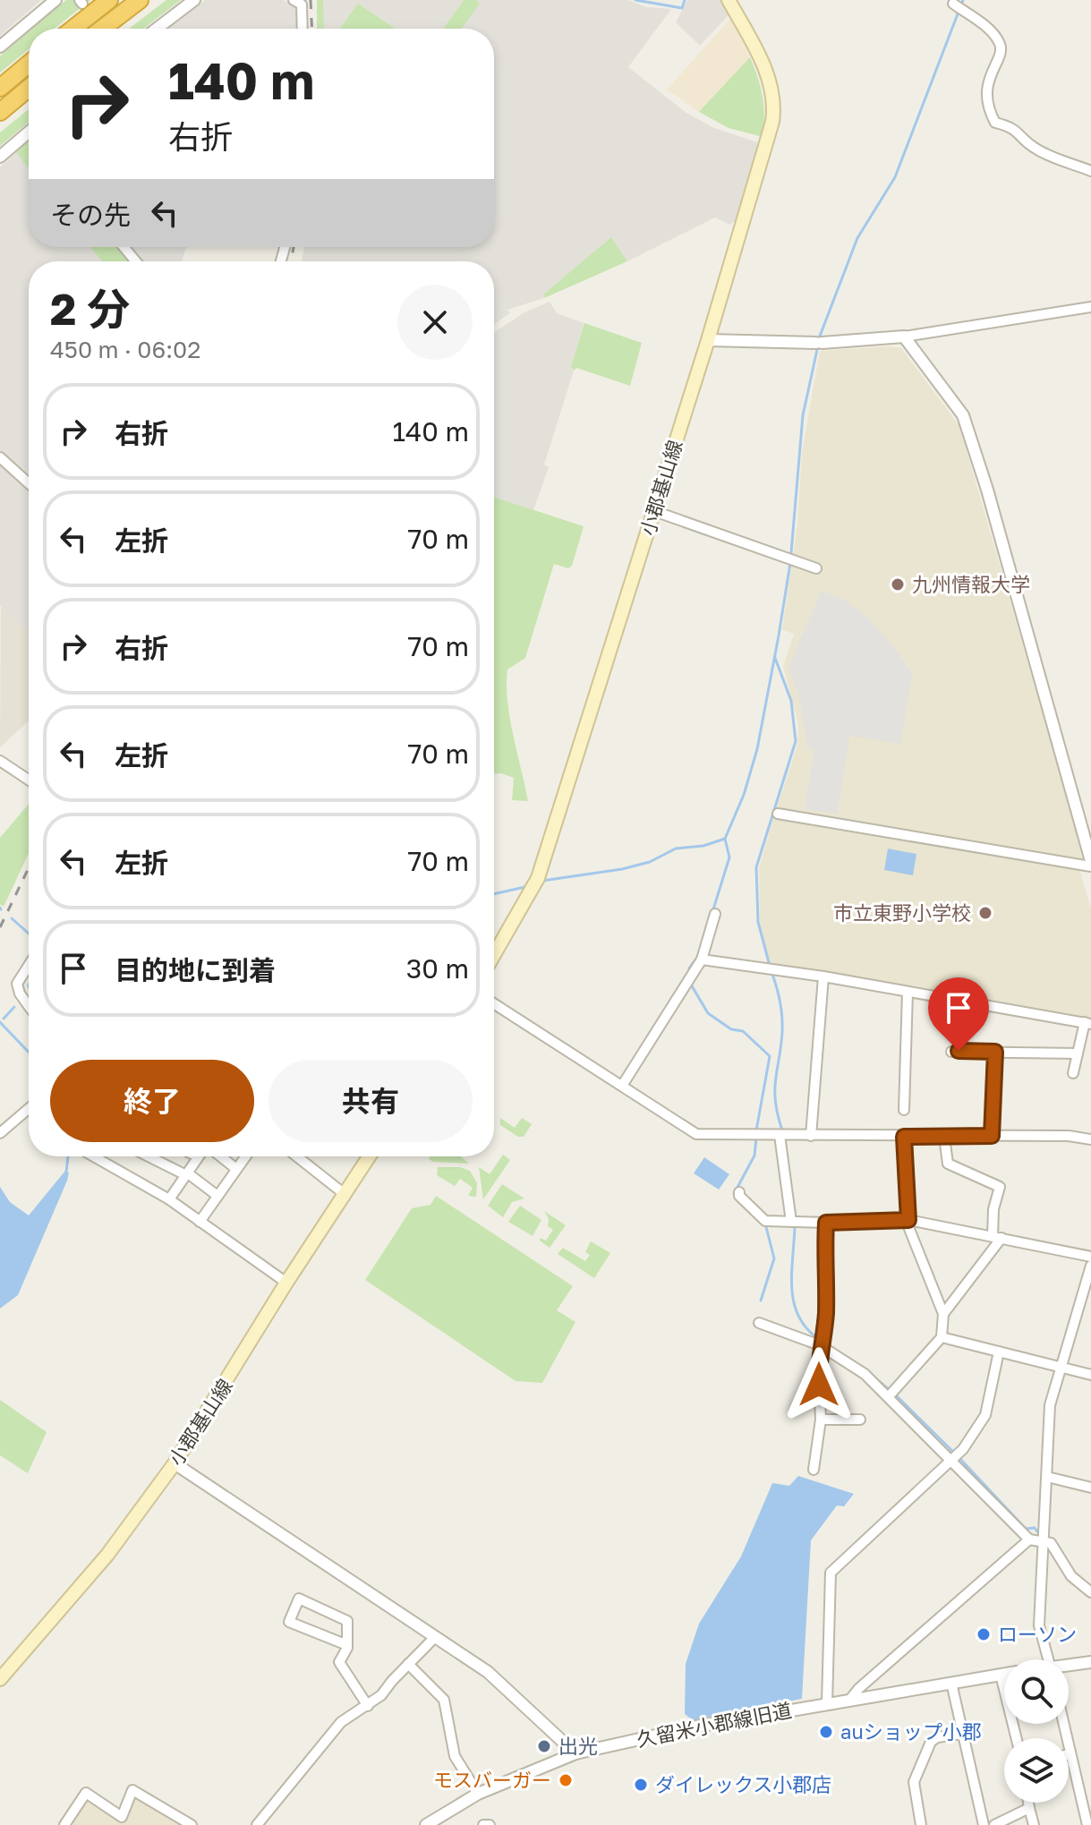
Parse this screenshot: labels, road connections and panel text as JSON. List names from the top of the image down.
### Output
{
  "streets": {
    "main road": ["小郡基山線"],
    "street": ["久留米小郡線旧道"]
  },
  "places": [
    "九州情報大学",
    "市立東野小学校",
    "ローソン",
    "auショップ小郡",
    "出光",
    "モスバーガー",
    "ダイレックス小郡店"
  ],
  "page": {
    "turn": ["140 m", "右折"],
    "then": "その先",
    "heading": ["2 分", "450 m · 06:02"],
    "list": [
      {
        "name": "右折",
        "value": "140 m"
      },
      {
        "name": "左折",
        "value": "70 m"
      },
      {
        "name": "右折",
        "value": "70 m"
      },
      {
        "name": "左折",
        "value": "70 m"
      },
      {
        "name": "左折",
        "value": "70 m"
      },
      {
        "name": "目的地に到着",
        "value": "30 m"
      }
    ],
    "buttons": ["終了", "共有"]
  }
}
